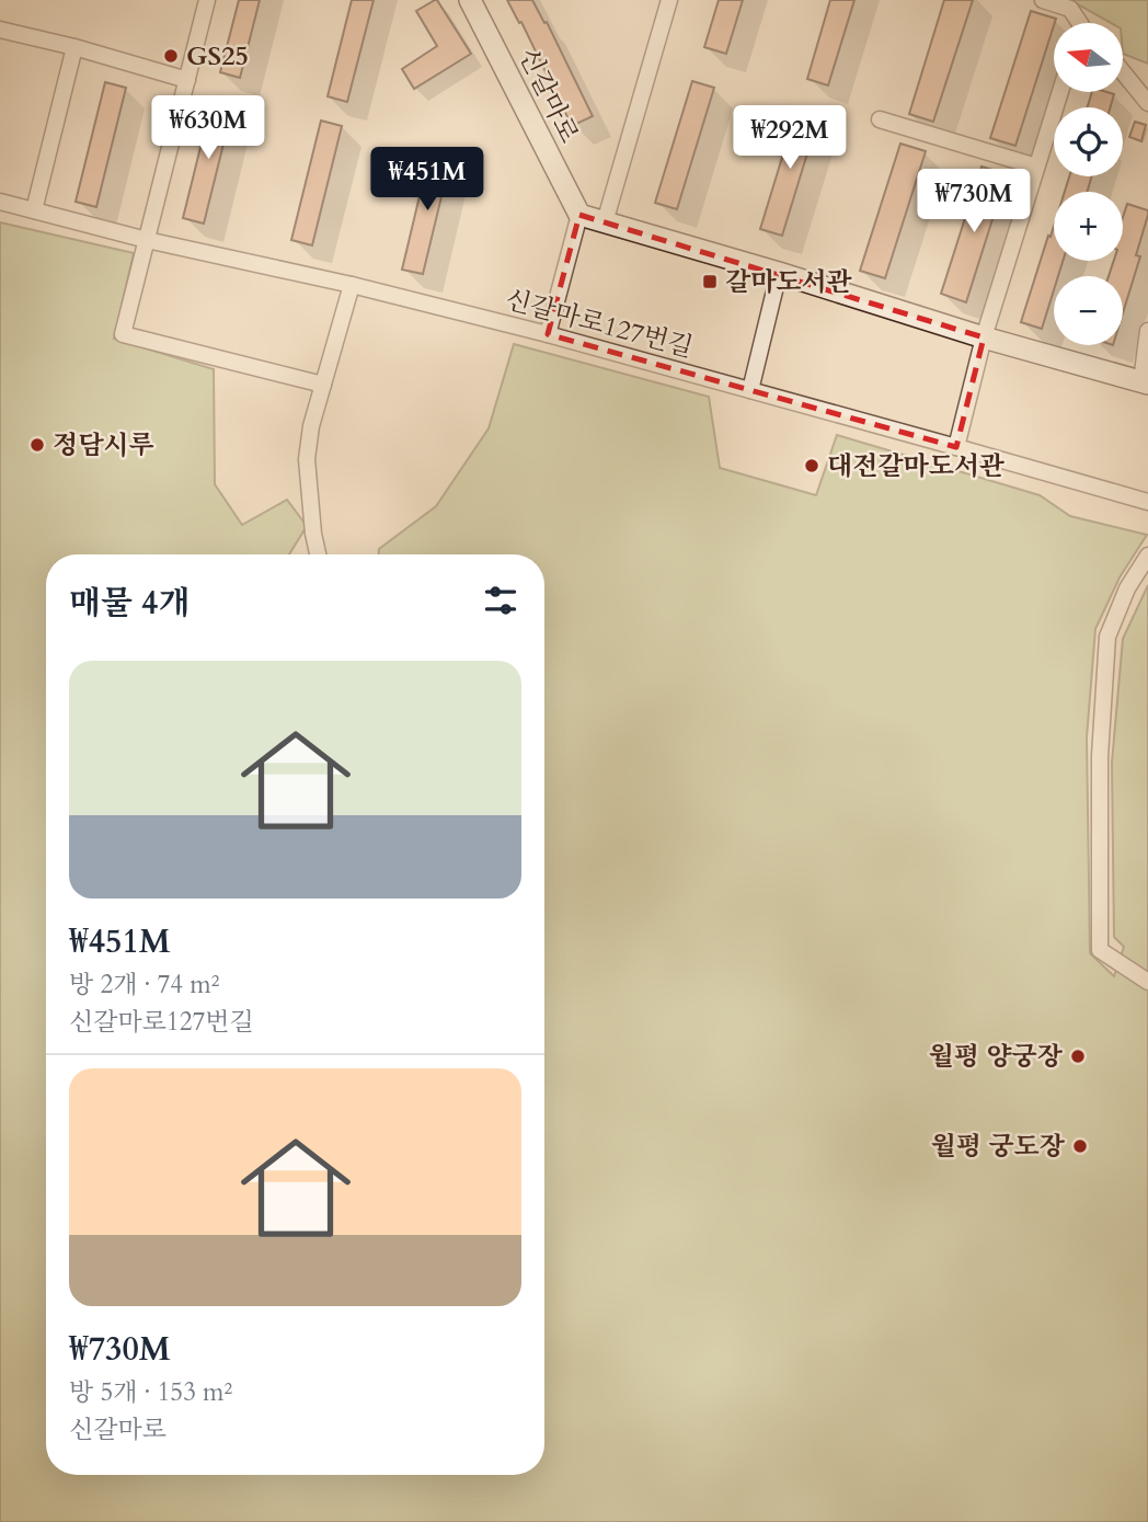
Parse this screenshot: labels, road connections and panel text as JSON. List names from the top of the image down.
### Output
{
  "streets": {
    "street": ["신갈마로", "신갈마로127번길"]
  },
  "places": {
    "other": [
      "GS25",
      "정담시루",
      "대전갈마도서관",
      "월평 양궁장",
      "월평 궁도장"
    ],
    "transit": ["갈마도서관"]
  },
  "north": "left",
  "page": {
    "map_buttons": ["+", "−"],
    "price": [
      "₩630M",
      "₩292M",
      "₩451M",
      "₩730M"
    ],
    "heading": "매물 4개",
    "list": [
      {
        "name": "₩451M",
        "note": "방 2개 · 74 m² · 신갈마로127번길"
      },
      {
        "name": "₩730M",
        "note": "방 5개 · 153 m² · 신갈마로"
      }
    ]
  }
}
